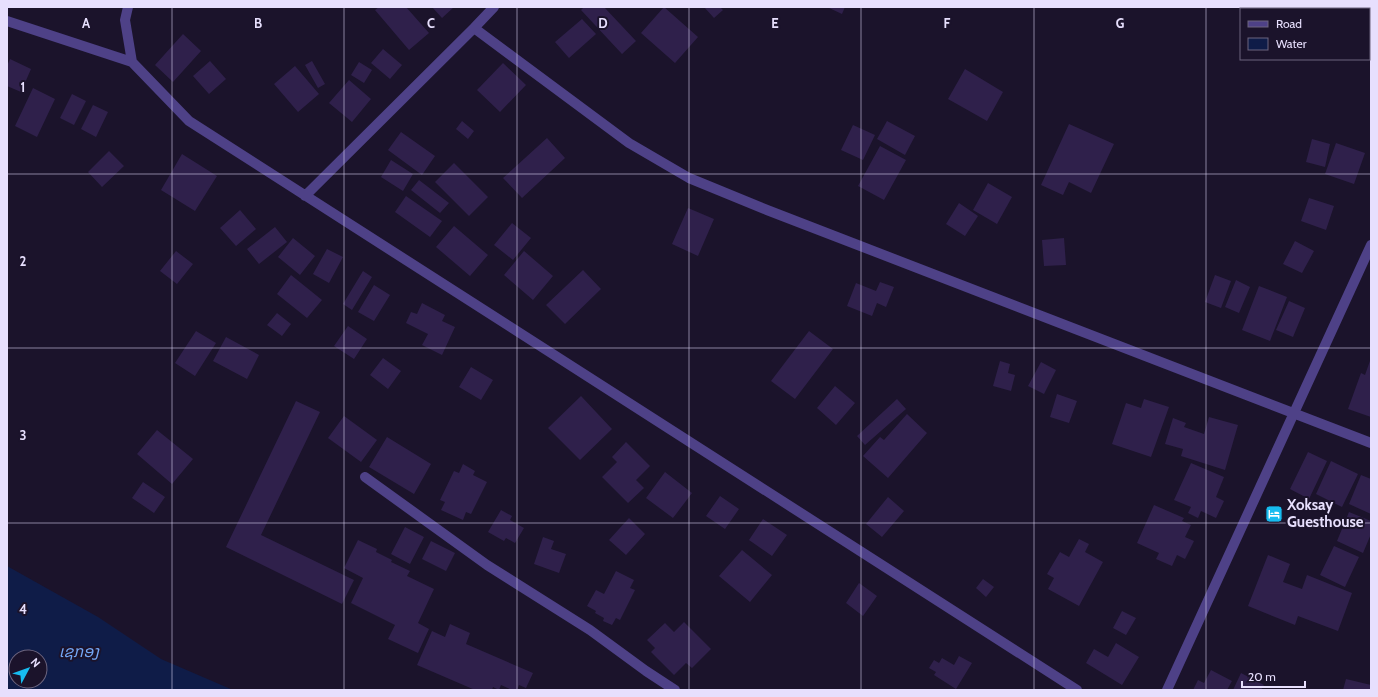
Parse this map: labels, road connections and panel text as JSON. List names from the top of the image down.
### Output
{
  "water": ["ເຊກອງ"],
  "places": {
    "hotel": ["Xoksay Guesthouse"]
  },
  "legend": ["Road", "Water"],
  "scale_bar": "20 m",
  "north": "top right",
  "grid": {
    "columns": [
      "A",
      "B",
      "C",
      "D",
      "E",
      "F",
      "G"
    ],
    "rows": [
      "1",
      "2",
      "3",
      "4"
    ]
  }
}
